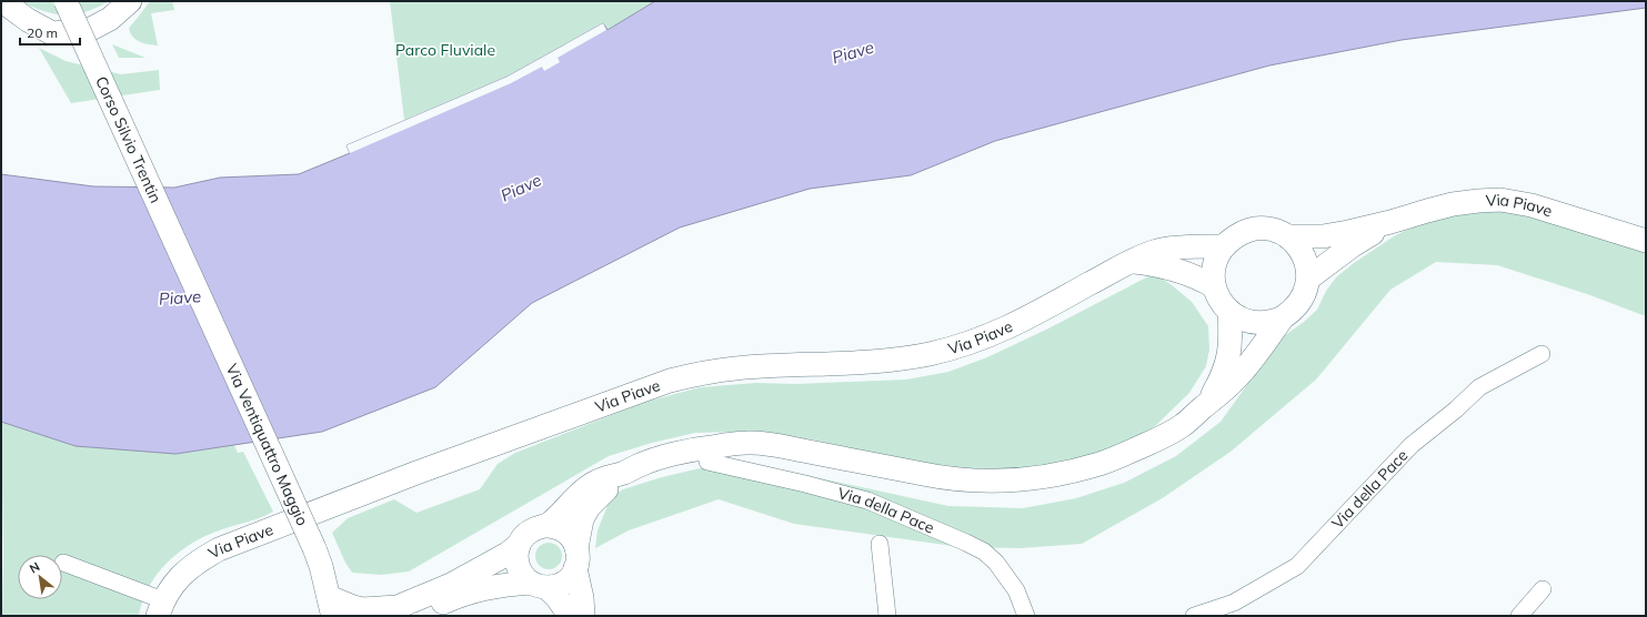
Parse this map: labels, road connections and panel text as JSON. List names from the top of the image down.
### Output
{
  "streets": {
    "street": [
      "Corso Silvio Trentin",
      "Via Piave",
      "Via Ventiquattro Maggio",
      "Via della Pace"
    ]
  },
  "crossings": [
    ["Corso Silvio Trentin", "Via Ventiquattro Maggio"]
  ],
  "water": ["Piave"],
  "parks": ["Parco Fluviale"],
  "scale_bar": "20 m",
  "north": "top left"
}
